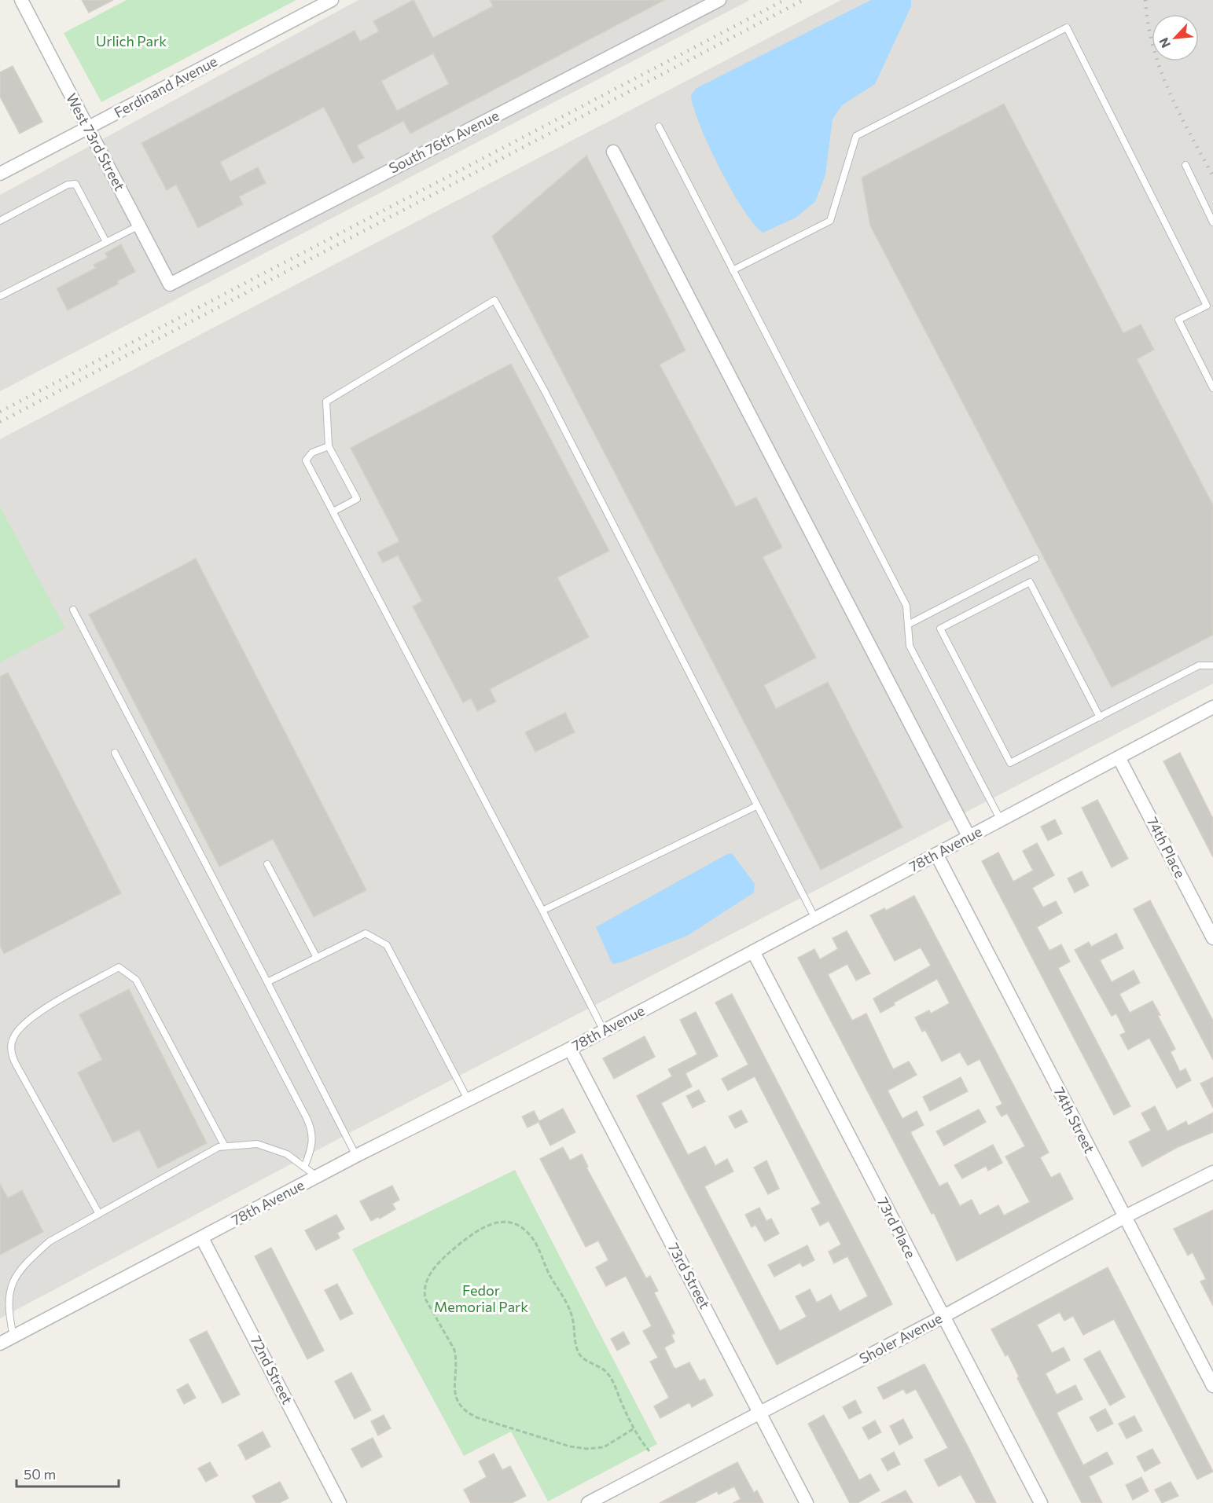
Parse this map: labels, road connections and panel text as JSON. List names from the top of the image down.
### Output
{
  "streets": {
    "street": [
      "Ferdinand Avenue",
      "West 73rd Street",
      "South 76th Avenue",
      "74th Place",
      "78th Avenue",
      "74th Street",
      "73rd Place",
      "73rd Street",
      "Sholer Avenue",
      "72nd Street"
    ]
  },
  "crossings": [
    ["Ferdinand Avenue", "West 73rd Street"],
    ["West 73rd Street", "South 76th Avenue"],
    ["74th Place", "78th Avenue"],
    ["78th Avenue", "74th Street"],
    ["78th Avenue", "73rd Place"],
    ["78th Avenue", "73rd Street"],
    ["78th Avenue", "72nd Street"],
    ["74th Street", "Sholer Avenue"],
    ["73rd Place", "Sholer Avenue"],
    ["73rd Street", "Sholer Avenue"]
  ],
  "parks": ["Urlich Park", "Fedor Memorial Park"],
  "scale_bar": "50 m",
  "north": "bottom left"
}
